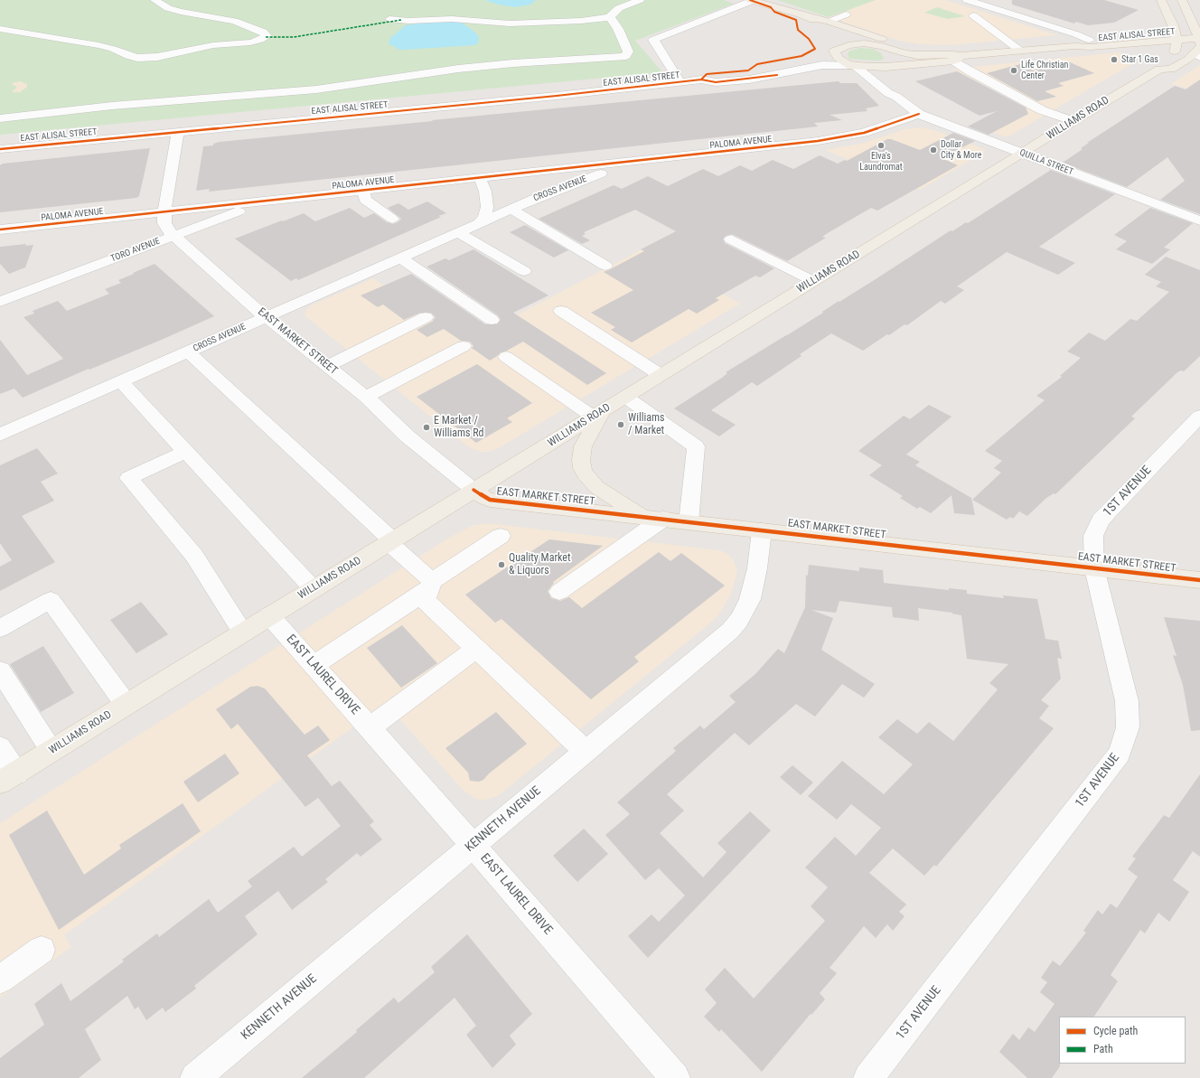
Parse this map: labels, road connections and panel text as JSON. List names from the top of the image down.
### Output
{
  "streets": {
    "main road": ["EAST ALISAL STREET", "WILLIAMS ROAD", "EAST MARKET STREET"],
    "street": [
      "PALOMA AVENUE",
      "QUILLA STREET",
      "CROSS AVENUE",
      "TORO AVENUE",
      "1ST AVENUE",
      "EAST LAUREL DRIVE",
      "KENNETH AVENUE"
    ]
  },
  "crossings": [
    ["EAST ALISAL STREET", "WILLIAMS ROAD"],
    ["EAST ALISAL STREET", "QUILLA STREET"],
    ["EAST ALISAL STREET", "EAST MARKET STREET"],
    ["WILLIAMS ROAD", "QUILLA STREET"],
    ["WILLIAMS ROAD", "EAST MARKET STREET"],
    ["WILLIAMS ROAD", "EAST LAUREL DRIVE"],
    ["PALOMA AVENUE", "QUILLA STREET"],
    ["PALOMA AVENUE", "CROSS AVENUE"],
    ["PALOMA AVENUE", "TORO AVENUE"],
    ["PALOMA AVENUE", "EAST MARKET STREET"],
    ["CROSS AVENUE", "EAST MARKET STREET"],
    ["TORO AVENUE", "EAST MARKET STREET"],
    ["EAST MARKET STREET", "1ST AVENUE"],
    ["EAST MARKET STREET", "KENNETH AVENUE"],
    ["EAST LAUREL DRIVE", "KENNETH AVENUE"]
  ],
  "places": [
    "Star 1 Gas",
    "Life Christian Center",
    "Elva's Laundromat",
    "Dollar City & More",
    "Williams / Market",
    "E Market / Williams Rd",
    "Quality Market & Liquors"
  ],
  "legend": ["Cycle path", "Path"]
}
